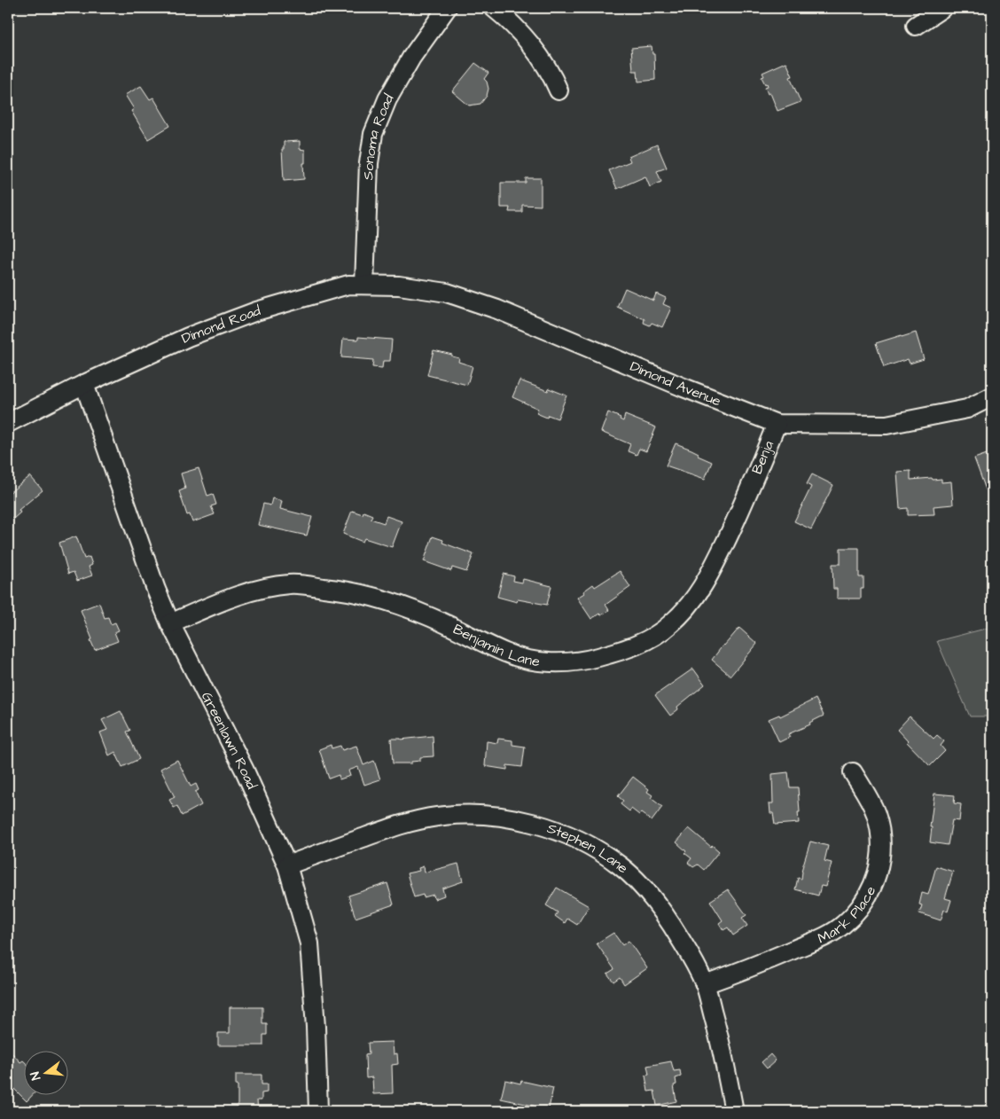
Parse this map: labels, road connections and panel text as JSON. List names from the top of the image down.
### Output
{
  "streets": {
    "street": [
      "Sonoma Road",
      "Dimond Road",
      "Dimond Avenue",
      "Benja",
      "Benjamin Lane",
      "Greenlawn Road",
      "Stephen Lane",
      "Mark Place"
    ]
  },
  "crossings": [
    ["Sonoma Road", "Dimond Road"],
    ["Sonoma Road", "Dimond Avenue"],
    ["Dimond Road", "Dimond Avenue"],
    ["Dimond Road", "Greenlawn Road"],
    ["Dimond Avenue", "Benja"],
    ["Benja", "Benjamin Lane"],
    ["Benjamin Lane", "Greenlawn Road"],
    ["Greenlawn Road", "Stephen Lane"],
    ["Stephen Lane", "Mark Place"]
  ],
  "north": "left"
}
